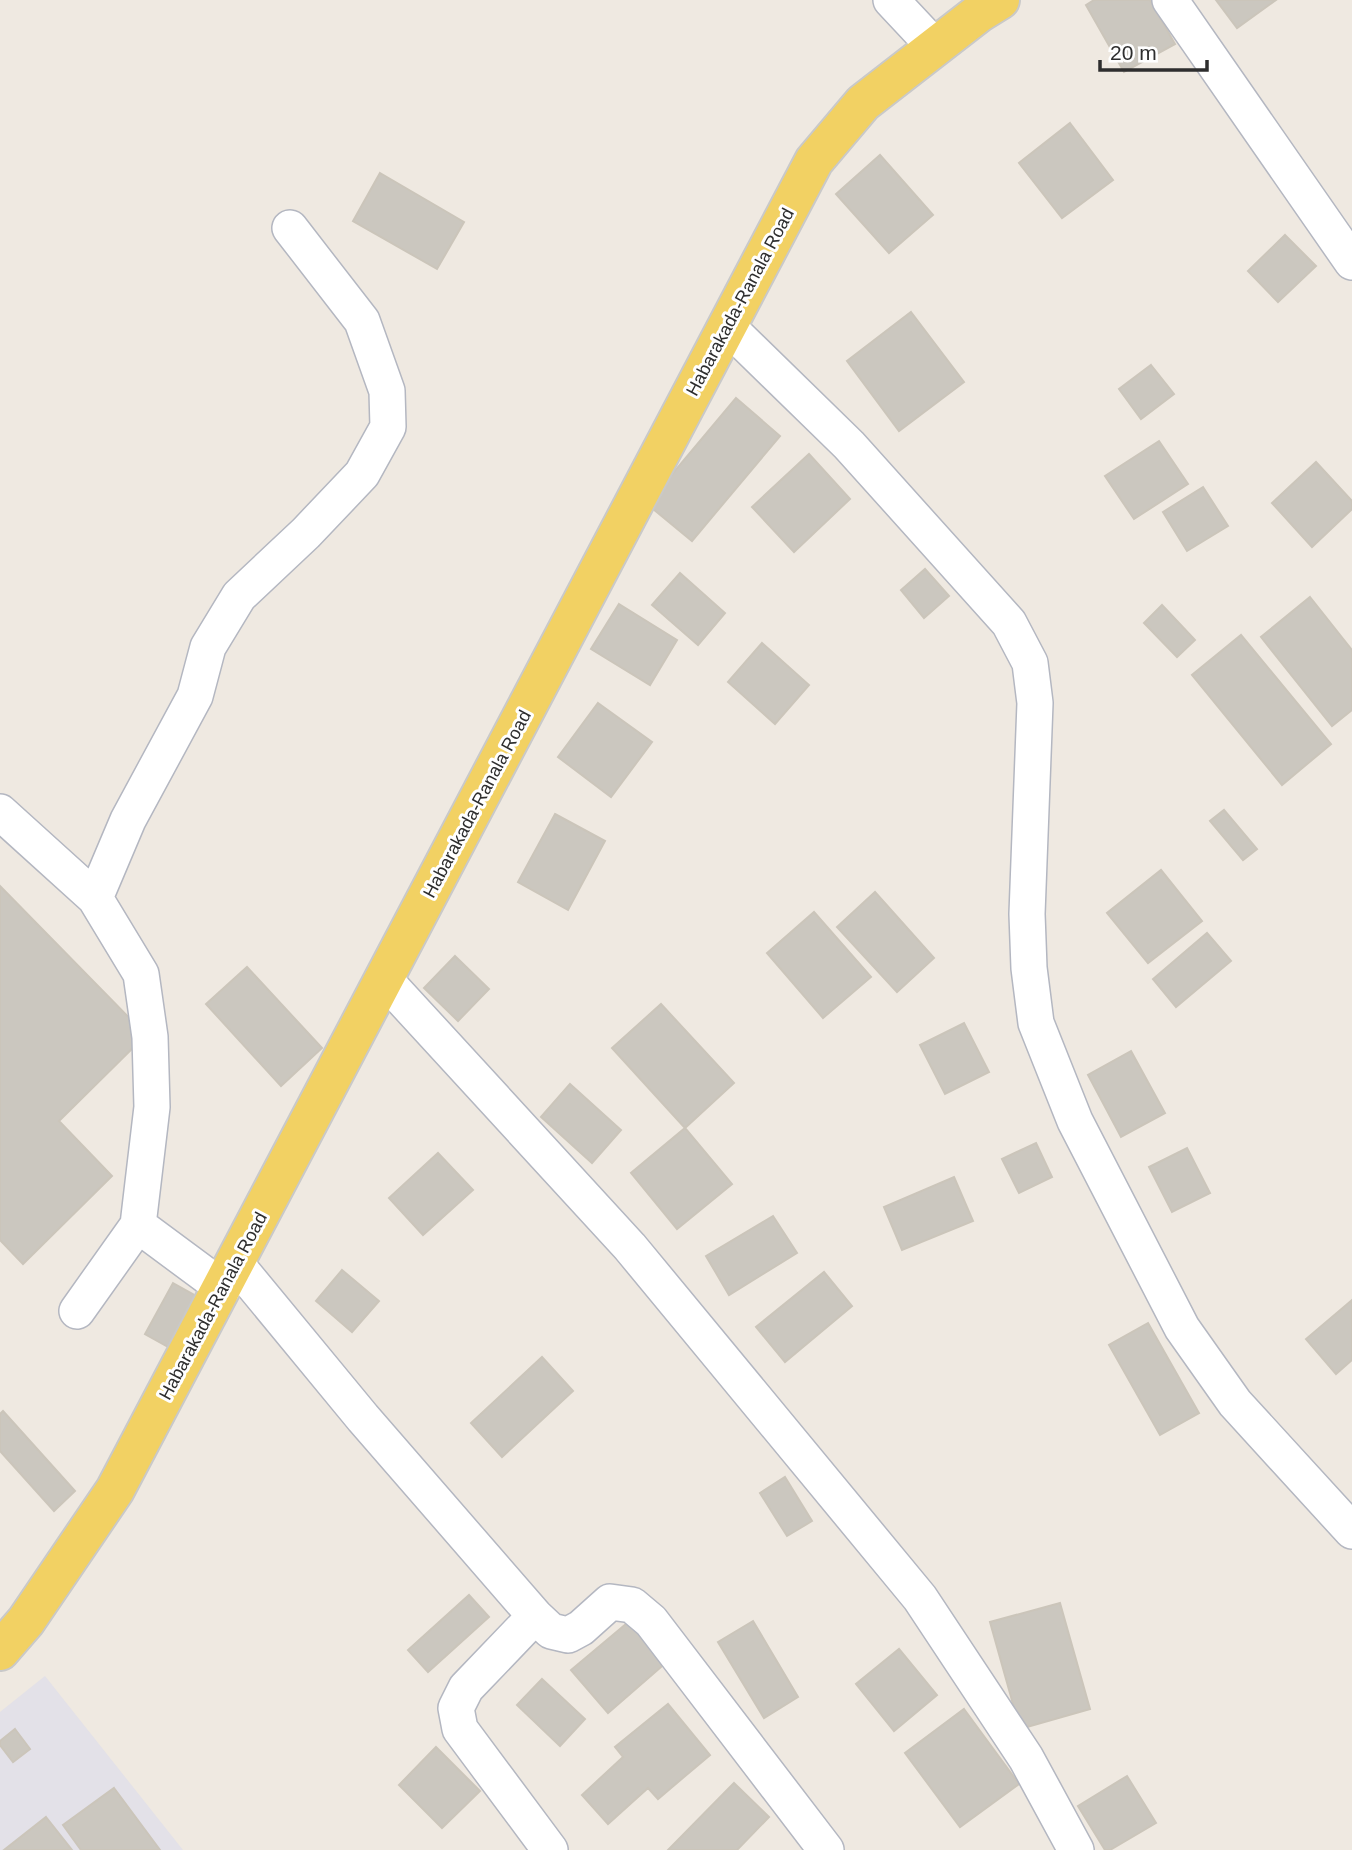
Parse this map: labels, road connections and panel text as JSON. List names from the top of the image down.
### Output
{
  "streets": {
    "main road": ["Habarakada-Ranala Road"]
  },
  "scale_bar": "20 m"
}
